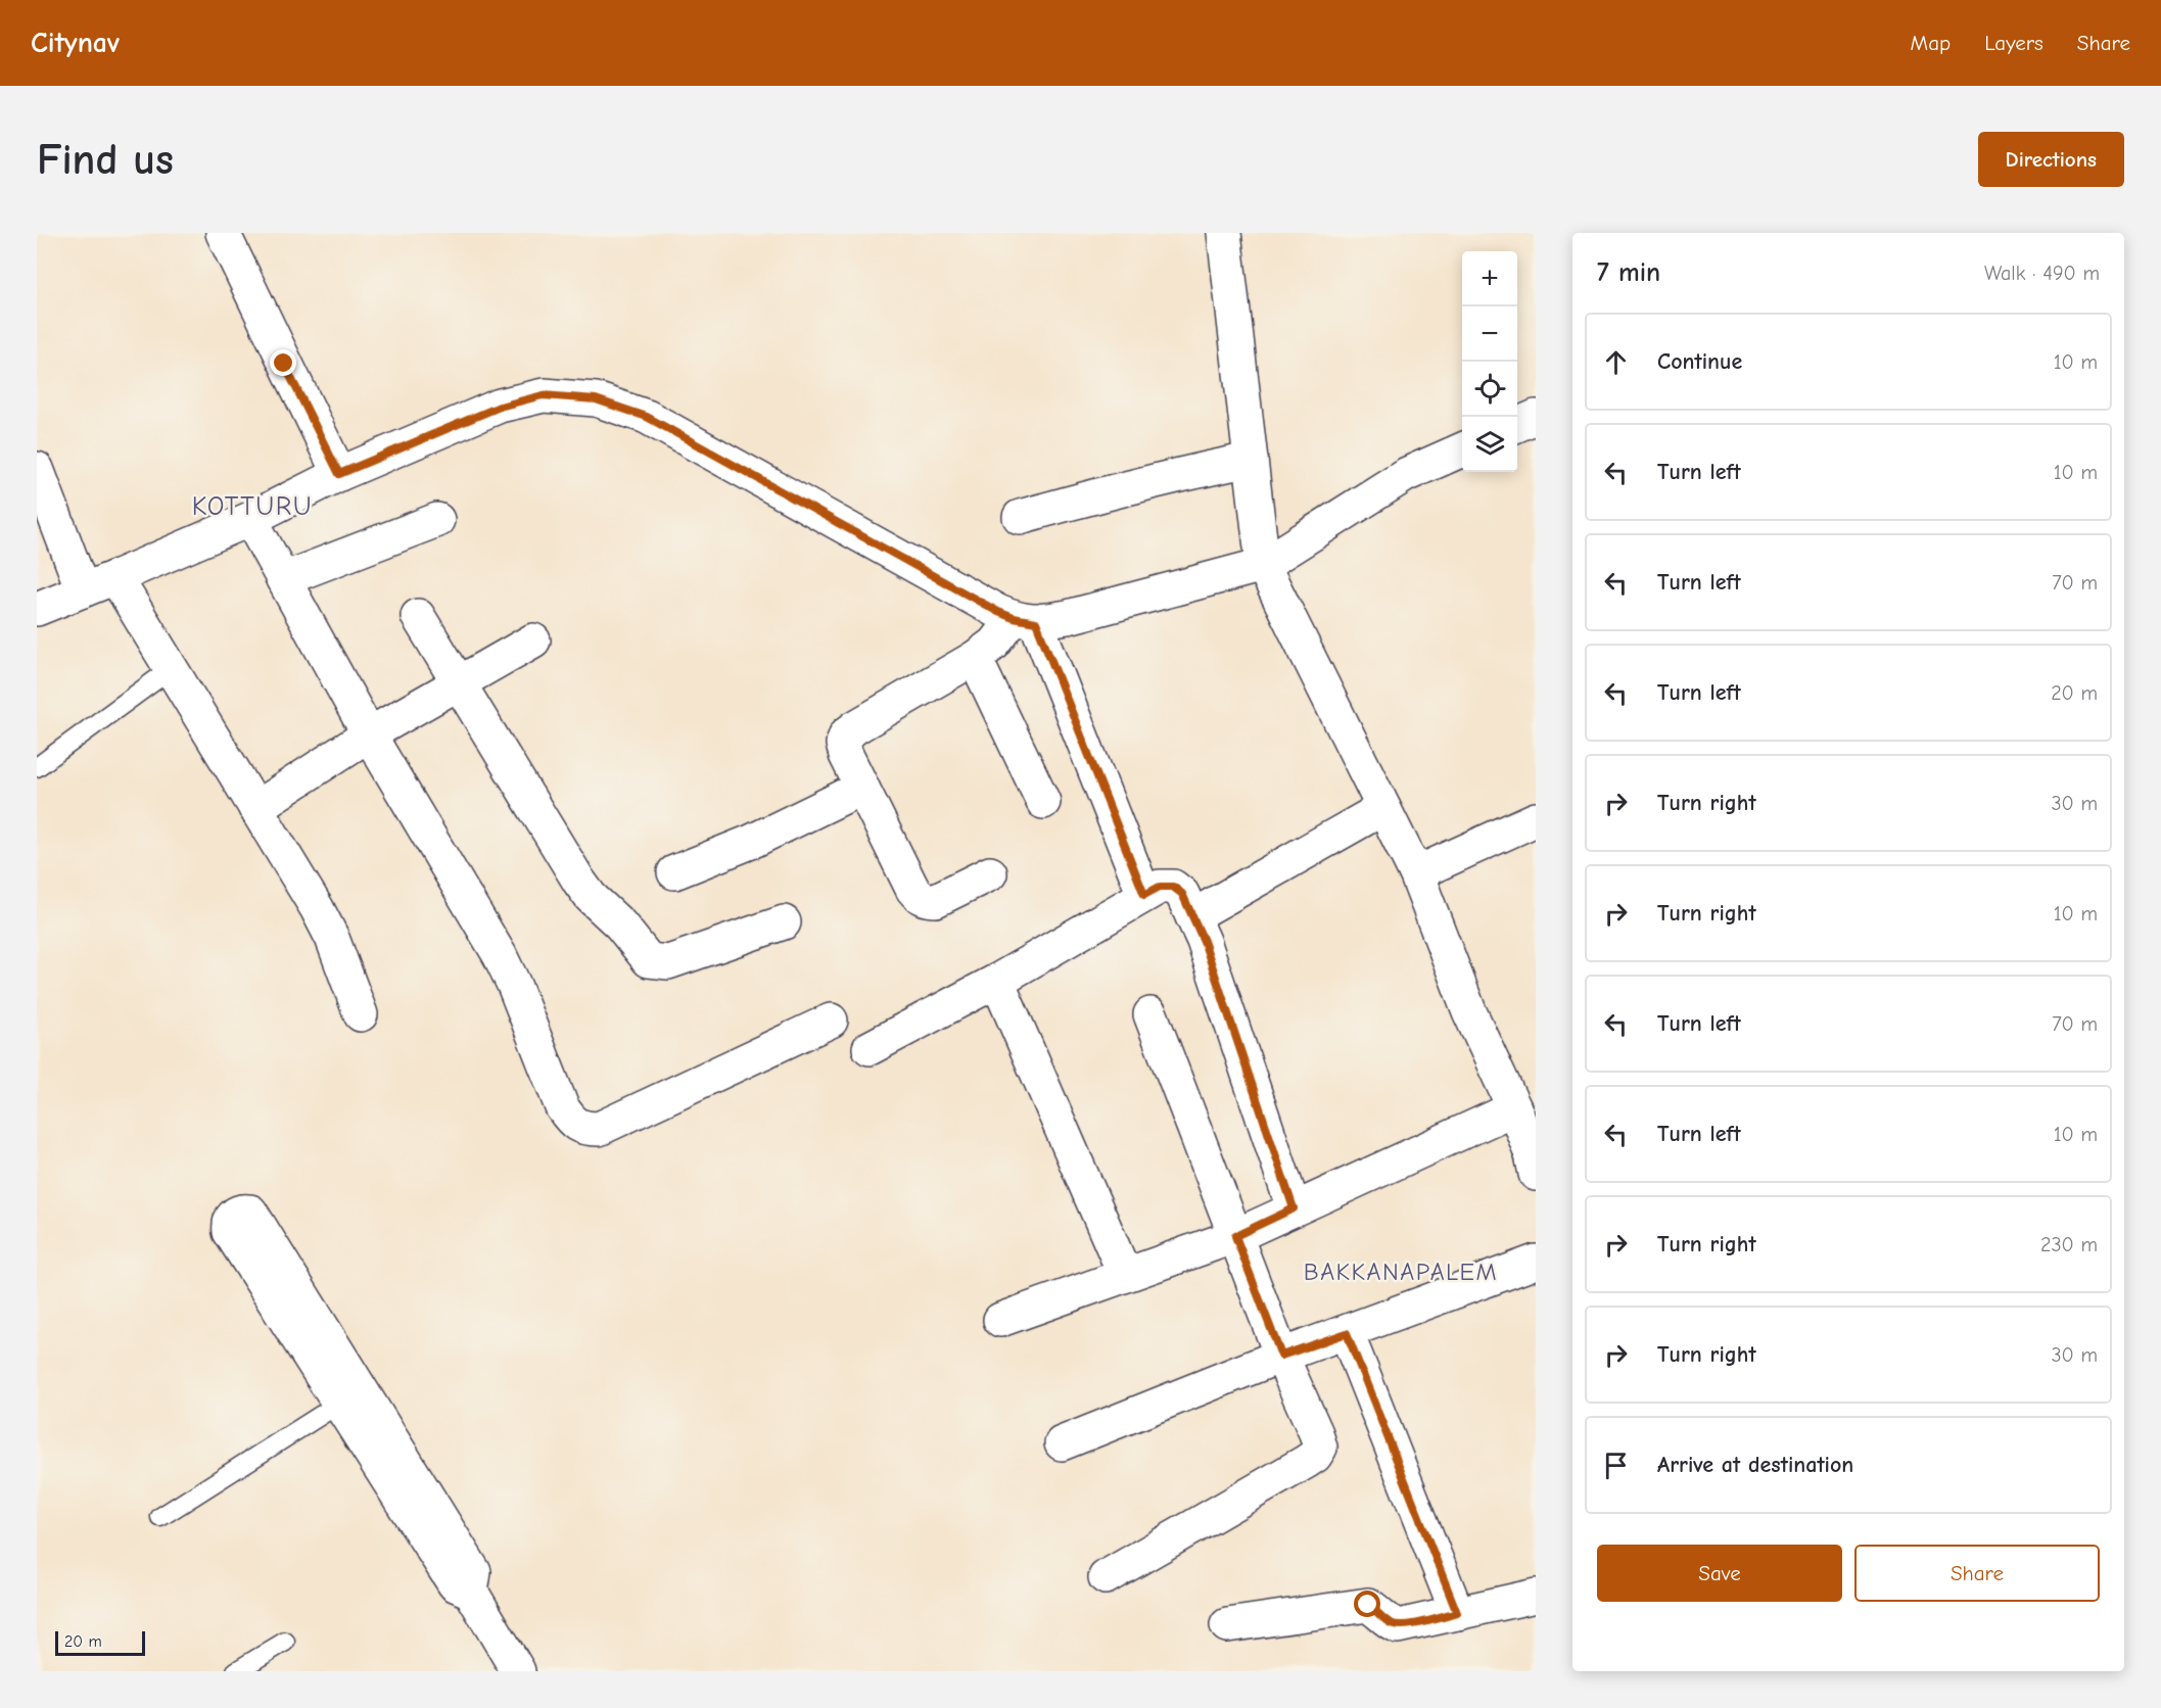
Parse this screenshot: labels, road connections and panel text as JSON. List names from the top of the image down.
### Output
{
  "districts": ["KOTTURU", "BAKKANAPALEM"],
  "scale_bar": "20 m",
  "page": {
    "header": "Citynav",
    "nav": ["Map", "Layers", "Share"],
    "buttons": [
      "Directions",
      ["Save", "Share"]
    ],
    "title": "Find us",
    "heading": ["7 min", "Walk · 490 m"],
    "map_buttons": ["+", "−"],
    "list": [
      ["Continue", "10 m"],
      ["Turn left", "10 m"],
      ["Turn left", "70 m"],
      ["Turn left", "20 m"],
      ["Turn right", "30 m"],
      ["Turn right", "10 m"],
      ["Turn left", "70 m"],
      ["Turn left", "10 m"],
      ["Turn right", "230 m"],
      ["Turn right", "30 m"],
      "Arrive at destination"
    ],
    "scale": "20 m"
  }
}
